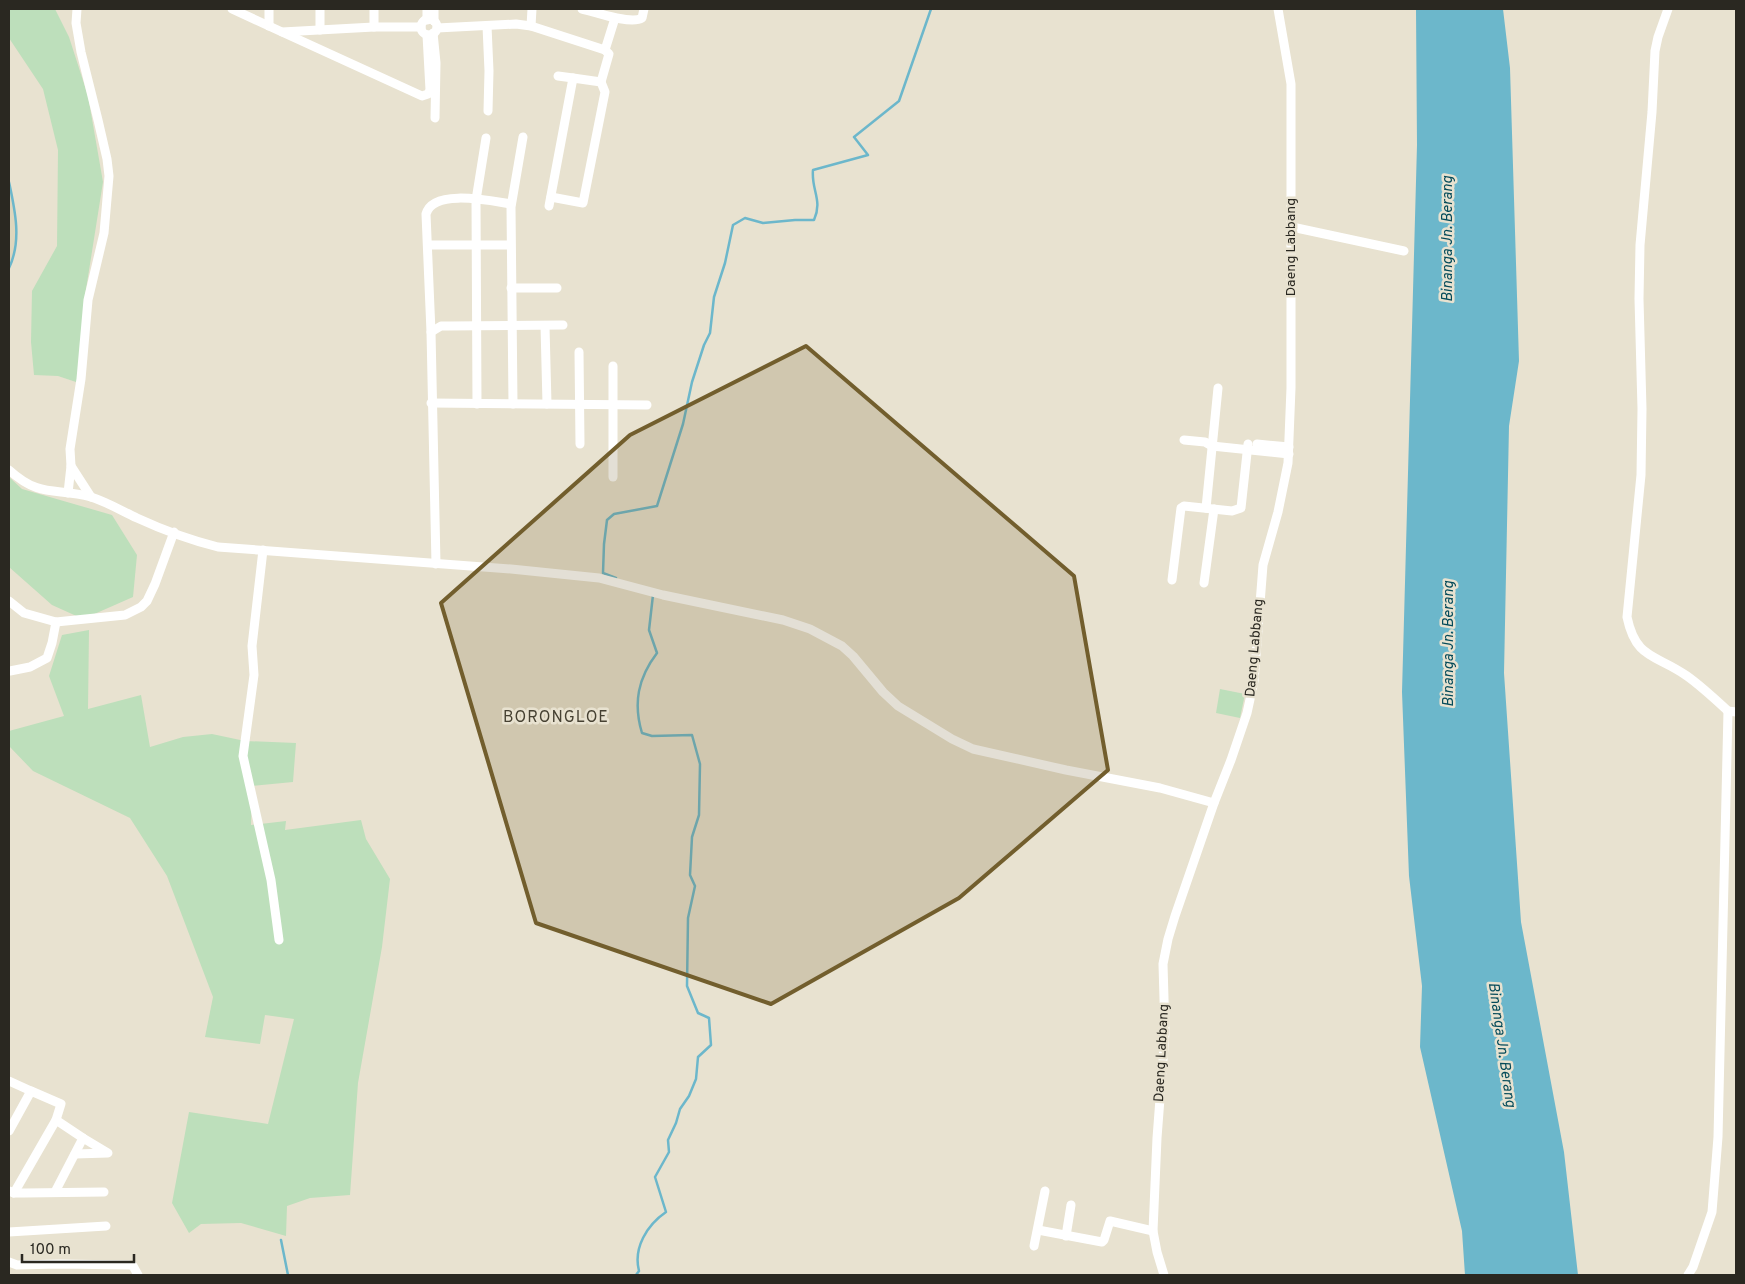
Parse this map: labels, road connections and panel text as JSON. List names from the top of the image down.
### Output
{
  "streets": {
    "street": ["Daeng Labbang"]
  },
  "districts": ["BORONGLOE"],
  "water": ["Binanga Jn. Berang"],
  "scale_bar": "100 m"
}
